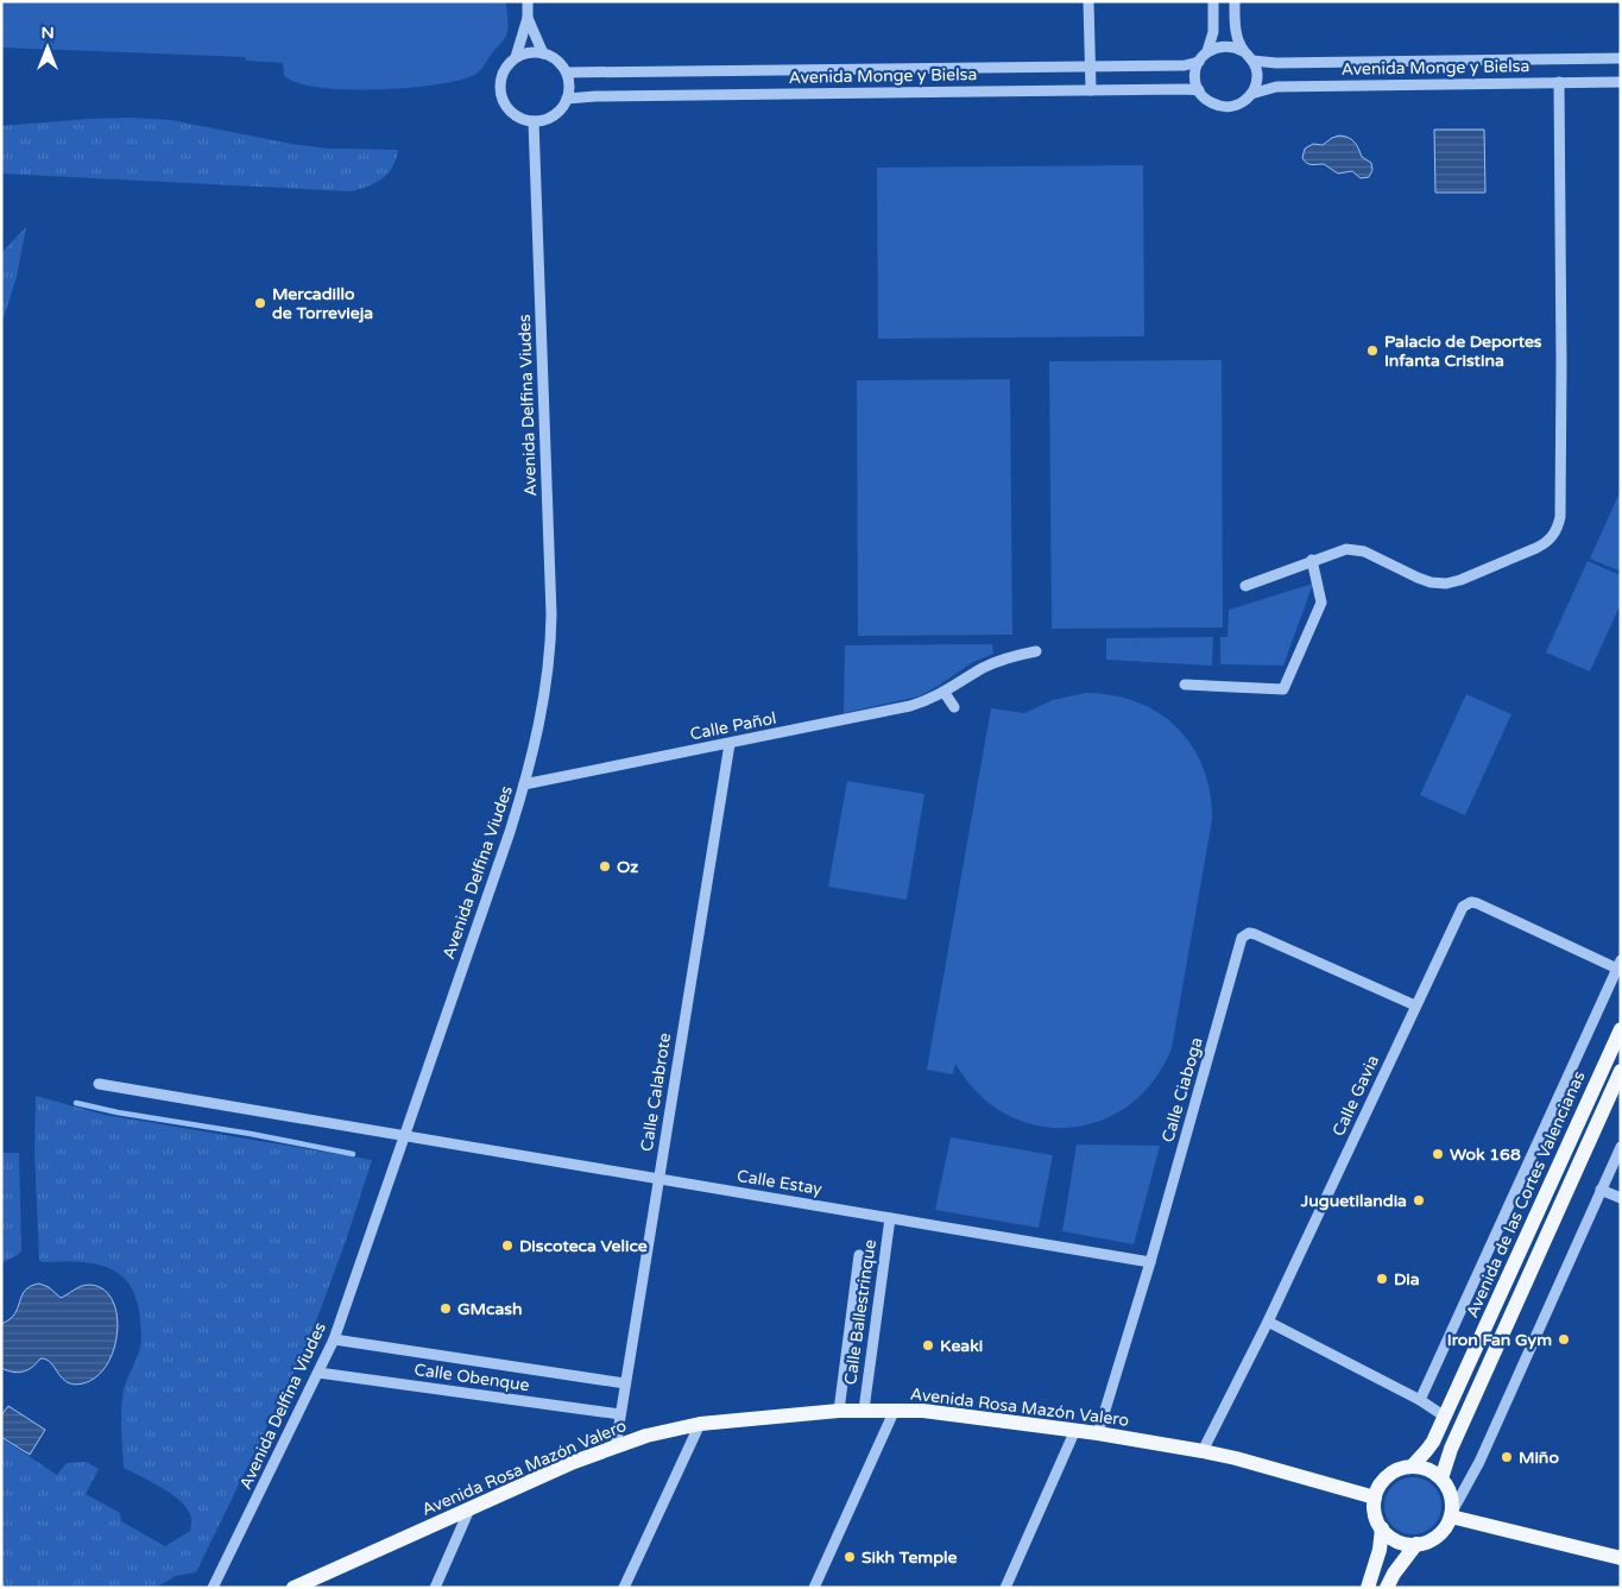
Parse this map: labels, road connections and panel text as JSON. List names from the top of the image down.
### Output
{
  "streets": {
    "main road": ["Avenida de las Cortes Valencianas", "Avenida Rosa Mazón Valero"],
    "street": [
      "Avenida Monge y Bielsa",
      "Avenida Delfina Viudes",
      "Calle Pañol",
      "Calle Ciaboga",
      "Calle Calabrote",
      "Calle Gavia",
      "Calle Estay",
      "Calle Ballestrinque",
      "Calle Obenque"
    ]
  },
  "crossings": [
    ["Avenida Monge y Bielsa", "Avenida Delfina Viudes"],
    ["Avenida Delfina Viudes", "Calle Pañol"],
    ["Avenida Delfina Viudes", "Calle Estay"],
    ["Avenida Delfina Viudes", "Calle Obenque"],
    ["Calle Pañol", "Calle Calabrote"],
    ["Calle Ciaboga", "Calle Gavia"],
    ["Calle Ciaboga", "Calle Estay"],
    ["Calle Ciaboga", "Avenida Rosa Mazón Valero"],
    ["Calle Calabrote", "Calle Estay"],
    ["Calle Calabrote", "Calle Obenque"],
    ["Calle Calabrote", "Avenida Rosa Mazón Valero"],
    ["Calle Gavia", "Avenida Rosa Mazón Valero"],
    ["Calle Estay", "Calle Ballestrinque"],
    ["Avenida de las Cortes Valencianas", "Avenida Rosa Mazón Valero"],
    ["Calle Ballestrinque", "Avenida Rosa Mazón Valero"]
  ],
  "places": [
    "Mercadillo de Torrevieja",
    "Palacio de Deportes Infanta Cristina",
    "Oz",
    "Wok 168",
    "Juguetilandia",
    "Discoteca Velice",
    "Dia",
    "GMcash",
    "Iron Fan Gym",
    "Keaki",
    "Miño",
    "Sikh Temple"
  ],
  "north": "top"
}
